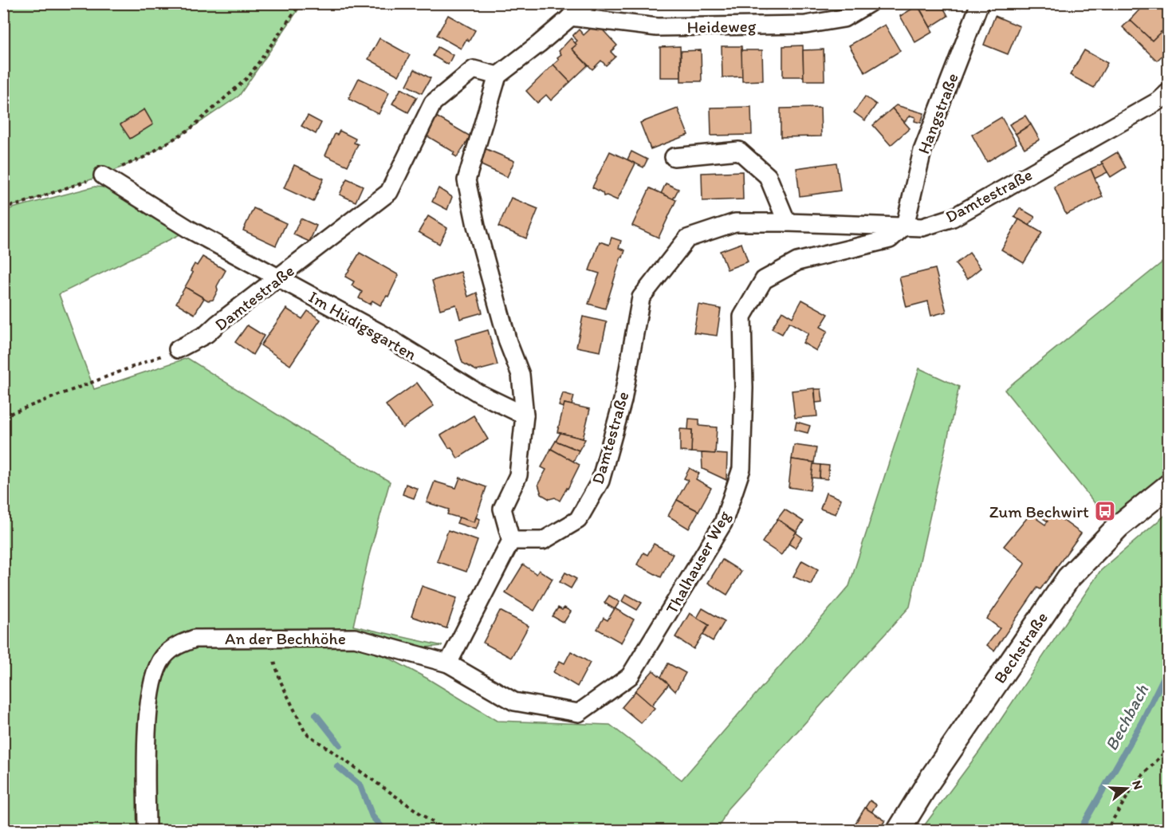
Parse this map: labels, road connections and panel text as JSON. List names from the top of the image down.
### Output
{
  "streets": {
    "main road": ["Bechstraße"],
    "street": [
      "Heideweg",
      "Hangstraße",
      "Damtestraße",
      "Im Hüdigsgarten",
      "Thalhauser Weg",
      "An der Bechhöhe"
    ]
  },
  "crossings": [
    ["Hangstraße", "Damtestraße"],
    ["Hangstraße", "Thalhauser Weg"],
    ["Damtestraße", "Im Hüdigsgarten"],
    ["Damtestraße", "Thalhauser Weg"],
    ["Thalhauser Weg", "An der Bechhöhe"]
  ],
  "water": ["Bechbach"],
  "places": {
    "bus stop": ["Zum Bechwirt"]
  },
  "north": "right"
}
